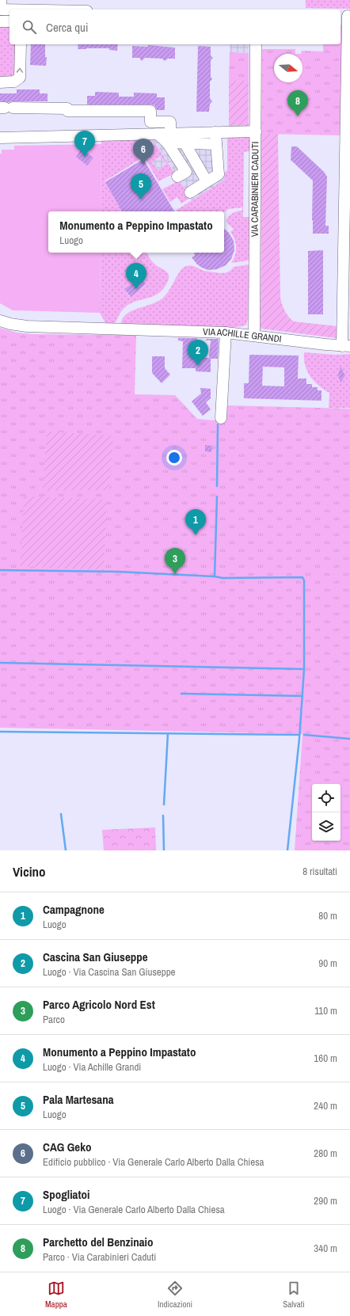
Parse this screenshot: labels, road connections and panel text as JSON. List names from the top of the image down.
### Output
{
  "streets": {
    "street": ["VIA CARABINIERI CADUTI", "VIA ACHILLE GRANDI"]
  },
  "crossings": [
    ["VIA CARABINIERI CADUTI", "VIA ACHILLE GRANDI"]
  ],
  "north": "right",
  "page": {
    "search": "Cerca qui",
    "pins": [
      "8",
      "7",
      "6",
      "5",
      "4",
      "2",
      "1",
      "3"
    ],
    "popup": ["Monumento a Peppino Impastato", "Luogo"],
    "heading": ["Vicino", "8 risultati"],
    "list": [
      {
        "mark": "1",
        "name": "Campagnone",
        "note": "Luogo",
        "value": "80 m"
      },
      {
        "mark": "2",
        "name": "Cascina San Giuseppe",
        "note": "Luogo · Via Cascina San Giuseppe",
        "value": "90 m"
      },
      {
        "mark": "3",
        "name": "Parco Agricolo Nord Est",
        "note": "Parco",
        "value": "110 m"
      },
      {
        "mark": "4",
        "name": "Monumento a Peppino Impastato",
        "note": "Luogo · Via Achille Grandi",
        "value": "160 m"
      },
      {
        "mark": "5",
        "name": "Pala Martesana",
        "note": "Luogo",
        "value": "240 m"
      },
      {
        "mark": "6",
        "name": "CAG Geko",
        "note": "Edificio pubblico · Via Generale Carlo Alberto Dalla Chiesa",
        "value": "280 m"
      },
      {
        "mark": "7",
        "name": "Spogliatoi",
        "note": "Luogo · Via Generale Carlo Alberto Dalla Chiesa",
        "value": "290 m"
      },
      {
        "mark": "8",
        "name": "Parchetto del Benzinaio",
        "note": "Parco · Via Carabinieri Caduti",
        "value": "340 m"
      }
    ],
    "nav": ["Mappa", "Indicazioni", "Salvati"]
  }
}
